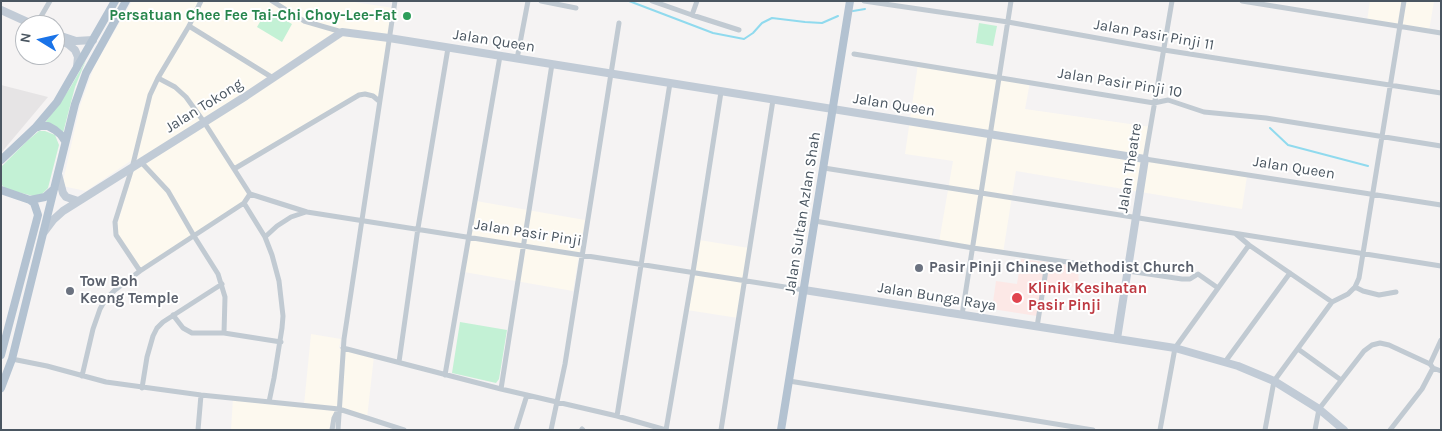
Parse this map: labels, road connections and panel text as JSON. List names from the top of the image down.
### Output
{
  "streets": {
    "main road": [
      "Jalan Queen",
      "Jalan Tokong",
      "Jalan Theatre",
      "Jalan Sultan Azlan Shah",
      "Jalan Bunga Raya"
    ],
    "street": ["Jalan Pasir Pinji 11", "Jalan Pasir Pinji 10", "Jalan Pasir Pinji"]
  },
  "crossings": [
    ["Jalan Pasir Pinji 11", "Jalan Theatre"],
    ["Jalan Queen", "Jalan Tokong"],
    ["Jalan Queen", "Jalan Theatre"],
    ["Jalan Queen", "Jalan Sultan Azlan Shah"],
    ["Jalan Pasir Pinji 10", "Jalan Theatre"],
    ["Jalan Theatre", "Jalan Bunga Raya"],
    ["Jalan Sultan Azlan Shah", "Jalan Pasir Pinji"],
    ["Jalan Sultan Azlan Shah", "Jalan Bunga Raya"],
    ["Jalan Pasir Pinji", "Jalan Bunga Raya"]
  ],
  "places": [
    "Persatuan Chee Fee Tai-Chi Choy-Lee-Fat",
    "Pasir Pinji Chinese Methodist Church",
    "Tow Boh Keong Temple",
    "Klinik Kesihatan Pasir Pinji"
  ],
  "north": "left"
}
